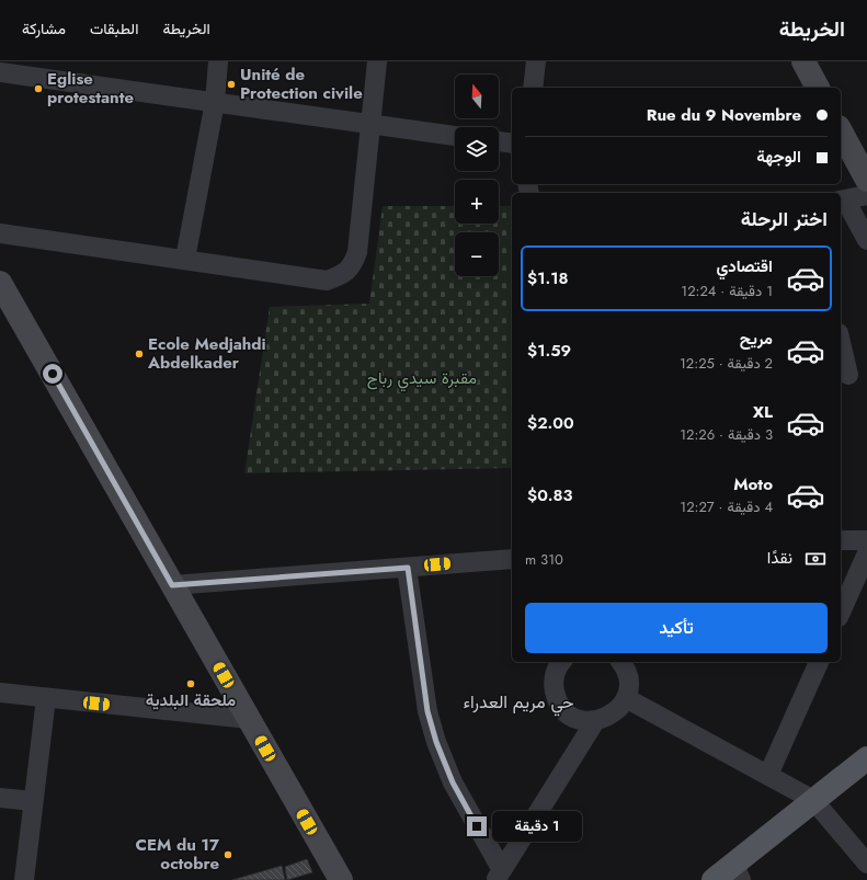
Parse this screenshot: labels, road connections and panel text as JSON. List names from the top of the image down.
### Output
{
  "districts": ["حي مريم العدراء"],
  "parks": ["مقبرة سيدي رباح"],
  "places": [
    "Unité de Protection civile",
    "Eglise protestante",
    "Ecole Medjahdi Abdelkader",
    "ملحقة البلدية",
    "CEM du 17 octobre"
  ],
  "north": "top",
  "page": {
    "header": "الخريطة",
    "nav": ["الخريطة", "الطبقات", "مشاركة"],
    "map_buttons": ["+", "−"],
    "banner": ["Rue du 9 Novembre", "الوجهة"],
    "heading": "اختر الرحلة",
    "list": [
      {
        "name": "اقتصادي",
        "note": "1 دقيقة · 12:24",
        "value": "$1.18"
      },
      {
        "name": "مريح",
        "note": "2 دقيقة · 12:25",
        "value": "$1.59"
      },
      {
        "name": "XL",
        "note": "3 دقيقة · 12:26",
        "value": "$2.00"
      },
      {
        "name": "Moto",
        "note": "4 دقيقة · 12:27",
        "value": "$0.83"
      }
    ],
    "pay": ["نقدًا", "310 m"],
    "buttons": "تأكيد",
    "bubble": "1 دقيقة"
  }
}
